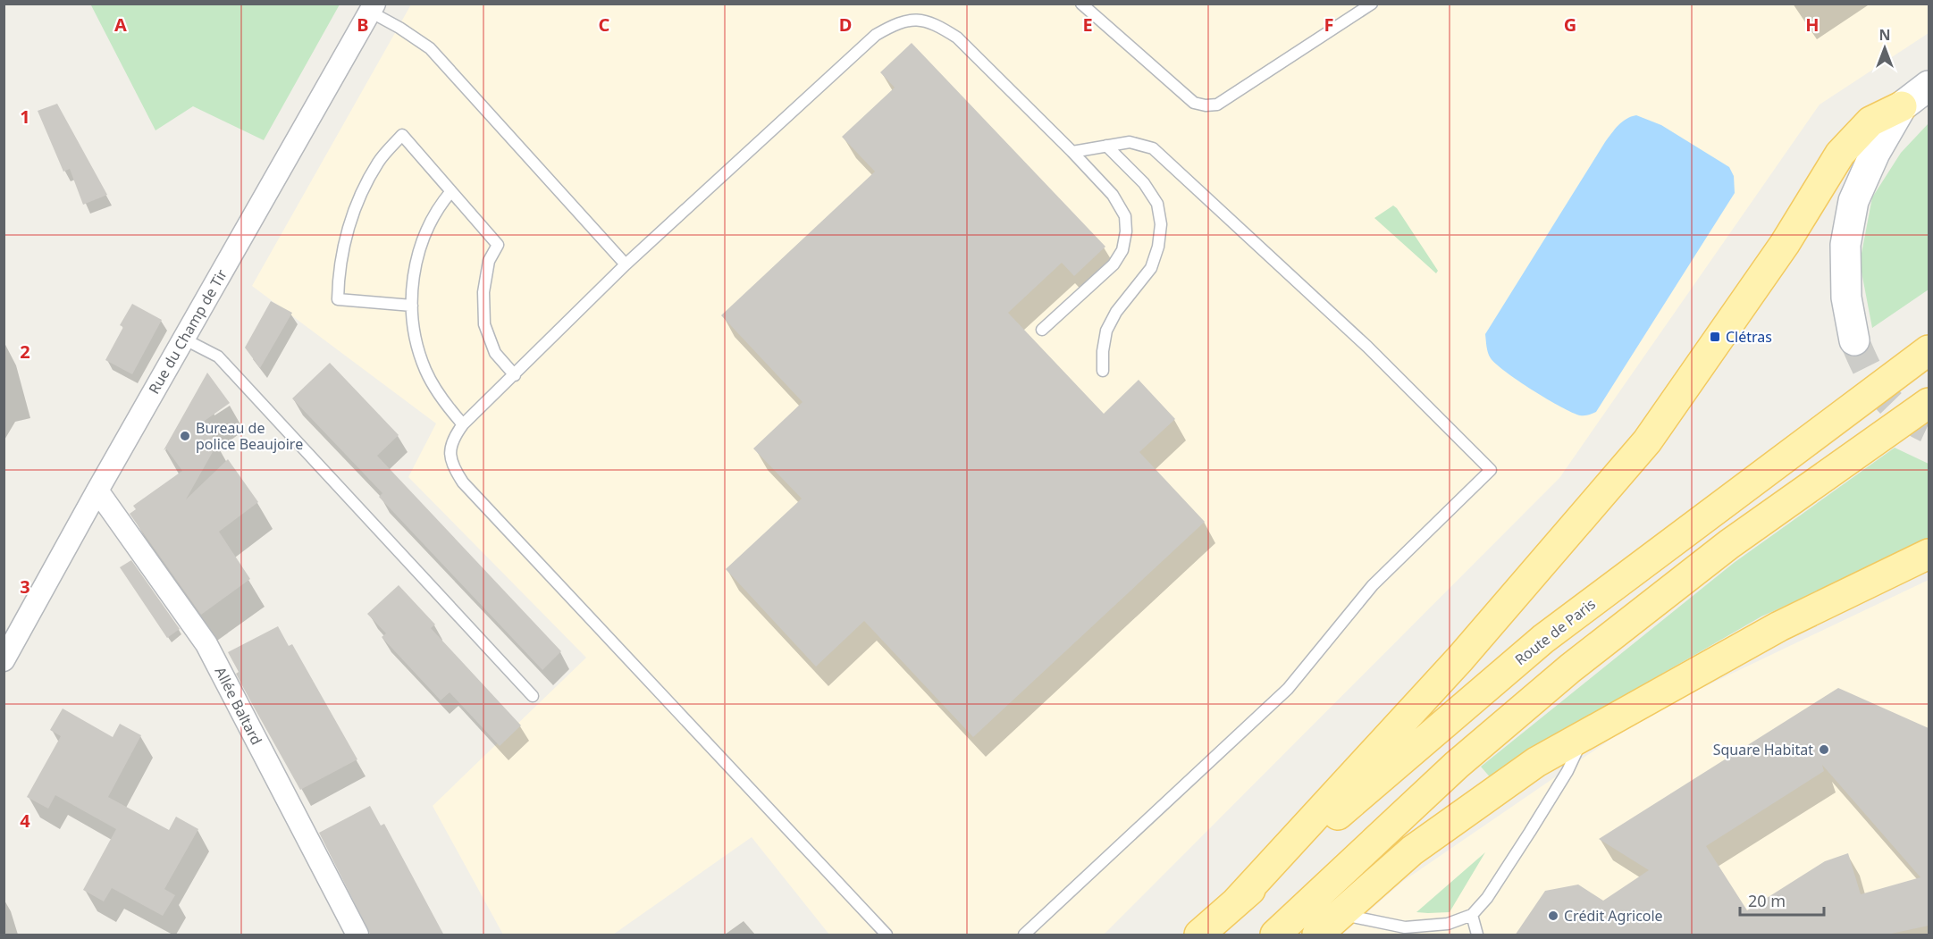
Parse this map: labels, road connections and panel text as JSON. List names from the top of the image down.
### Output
{
  "streets": {
    "main road": ["Route de Paris"],
    "street": ["Rue du Champ de Tir", "Allée Baltard"]
  },
  "crossings": [
    ["Rue du Champ de Tir", "Allée Baltard"]
  ],
  "places": {
    "transit": ["Clétras"],
    "other": ["Bureau de police Beaujoire", "Square Habitat", "Crédit Agricole"]
  },
  "scale_bar": "20 m",
  "north": "top",
  "grid": {
    "columns": [
      "A",
      "B",
      "C",
      "D",
      "E",
      "F",
      "G",
      "H"
    ],
    "rows": [
      "1",
      "2",
      "3",
      "4"
    ]
  }
}
